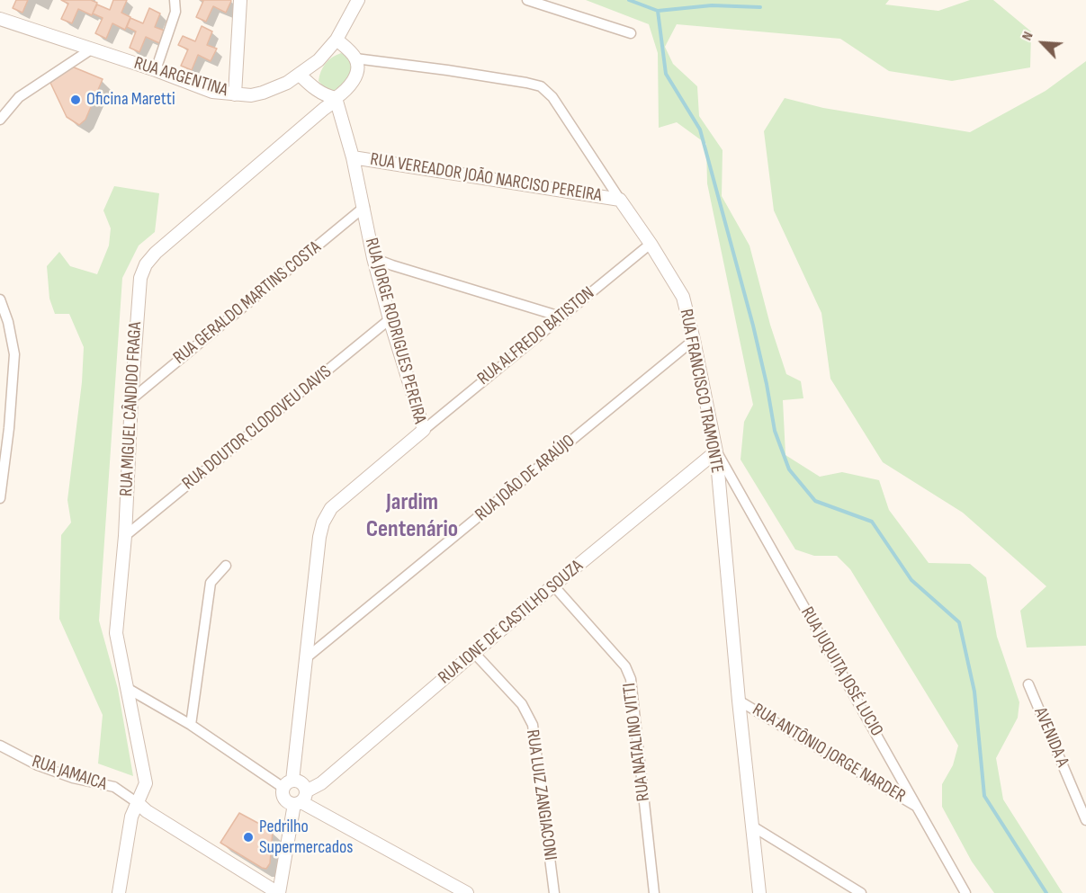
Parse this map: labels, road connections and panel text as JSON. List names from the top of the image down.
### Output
{
  "streets": {
    "street": [
      "RUA ARGENTINA",
      "RUA VEREADOR JOÃO NARCISO PEREIRA",
      "RUA GERALDO MARTINS COSTA",
      "RUA JORGE RODRIGUES PEREIRA",
      "RUA ALFREDO BATISTON",
      "RUA FRANCISCO TRAMONTE",
      "RUA MIGUEL CÂNDIDO FRAGA",
      "RUA DOUTOR CLODOVEU DAVIS",
      "RUA JOÃO DE ARAÚJO",
      "RUA IONE DE CASTILHO SOUZA",
      "RUA JUQUITA JOSÉ LUCIO",
      "AVENIDA A",
      "RUA NATALINO VITTI",
      "RUA ANTÔNIO JORGE NARDER",
      "RUA JAMAICA",
      "RUA LUIZ ZANGIACONI"
    ]
  },
  "crossings": [
    ["RUA VEREADOR JOÃO NARCISO PEREIRA", "RUA JORGE RODRIGUES PEREIRA"],
    ["RUA VEREADOR JOÃO NARCISO PEREIRA", "RUA FRANCISCO TRAMONTE"],
    ["RUA GERALDO MARTINS COSTA", "RUA JORGE RODRIGUES PEREIRA"],
    ["RUA GERALDO MARTINS COSTA", "RUA MIGUEL CÂNDIDO FRAGA"],
    ["RUA JORGE RODRIGUES PEREIRA", "RUA ALFREDO BATISTON"],
    ["RUA JORGE RODRIGUES PEREIRA", "RUA MIGUEL CÂNDIDO FRAGA"],
    ["RUA JORGE RODRIGUES PEREIRA", "RUA DOUTOR CLODOVEU DAVIS"],
    ["RUA JORGE RODRIGUES PEREIRA", "RUA JOÃO DE ARAÚJO"],
    ["RUA ALFREDO BATISTON", "RUA FRANCISCO TRAMONTE"],
    ["RUA FRANCISCO TRAMONTE", "RUA JOÃO DE ARAÚJO"],
    ["RUA FRANCISCO TRAMONTE", "RUA IONE DE CASTILHO SOUZA"],
    ["RUA FRANCISCO TRAMONTE", "RUA JUQUITA JOSÉ LUCIO"],
    ["RUA FRANCISCO TRAMONTE", "RUA ANTÔNIO JORGE NARDER"],
    ["RUA MIGUEL CÂNDIDO FRAGA", "RUA DOUTOR CLODOVEU DAVIS"],
    ["RUA MIGUEL CÂNDIDO FRAGA", "RUA JAMAICA"],
    ["RUA IONE DE CASTILHO SOUZA", "RUA JUQUITA JOSÉ LUCIO"],
    ["RUA IONE DE CASTILHO SOUZA", "RUA NATALINO VITTI"],
    ["RUA IONE DE CASTILHO SOUZA", "RUA LUIZ ZANGIACONI"],
    ["RUA JUQUITA JOSÉ LUCIO", "RUA ANTÔNIO JORGE NARDER"]
  ],
  "districts": ["Jardim Centenário"],
  "places": ["Oficina Maretti", "Pedrilho Supermercados"],
  "north": "top left"
}
